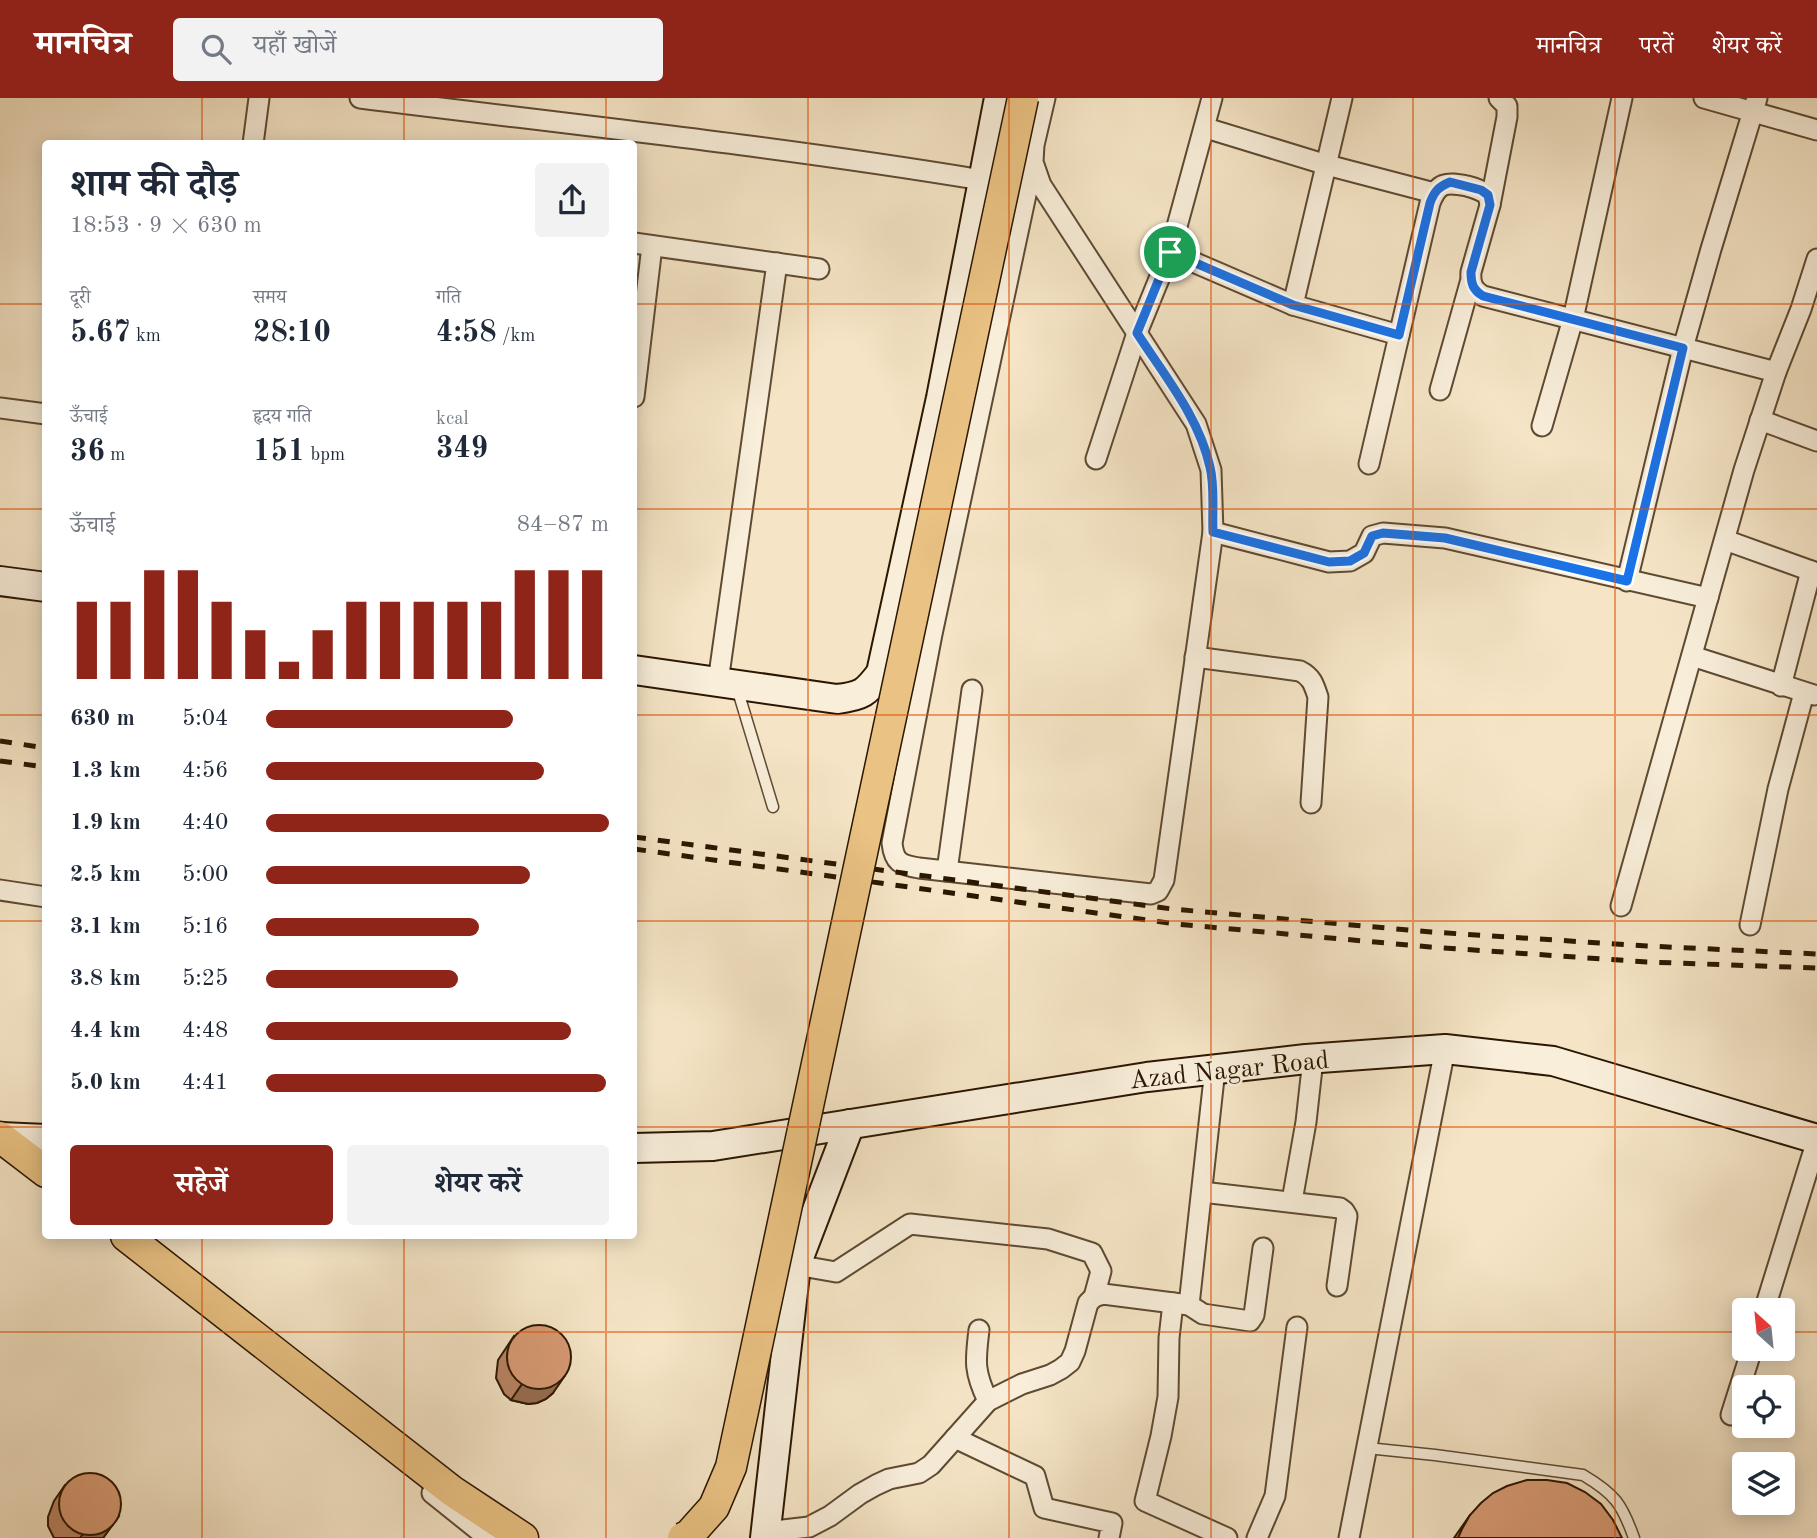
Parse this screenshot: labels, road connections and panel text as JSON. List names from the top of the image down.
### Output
{
  "streets": {
    "street": ["Azad Nagar Road"]
  },
  "north": "top left",
  "page": {
    "header": "मानचित्र",
    "search": "यहाँ खोजें",
    "nav": ["मानचित्र", "परतें", "शेयर करें"],
    "heading": ["शाम की दौड़", "18:53 · 9 × 630 m"],
    "stats": [
      ["दूरी", "5.67 km"],
      ["समय", "28:10"],
      ["गति", "4:58 /km"],
      ["ऊँचाई", "36 m"],
      ["हृदय गति", "151 bpm"],
      ["kcal", "349"]
    ],
    "chart": ["ऊँचाई", "84–87 m"],
    "list": [
      {
        "name": "630 m",
        "note": "5:04"
      },
      {
        "name": "1.3 km",
        "note": "4:56"
      },
      {
        "name": "1.9 km",
        "note": "4:40"
      },
      {
        "name": "2.5 km",
        "note": "5:00"
      },
      {
        "name": "3.1 km",
        "note": "5:16"
      },
      {
        "name": "3.8 km",
        "note": "5:25"
      },
      {
        "name": "4.4 km",
        "note": "4:48"
      },
      {
        "name": "5.0 km",
        "note": "4:41"
      }
    ],
    "buttons": ["सहेजें", "शेयर करें"]
  }
}
